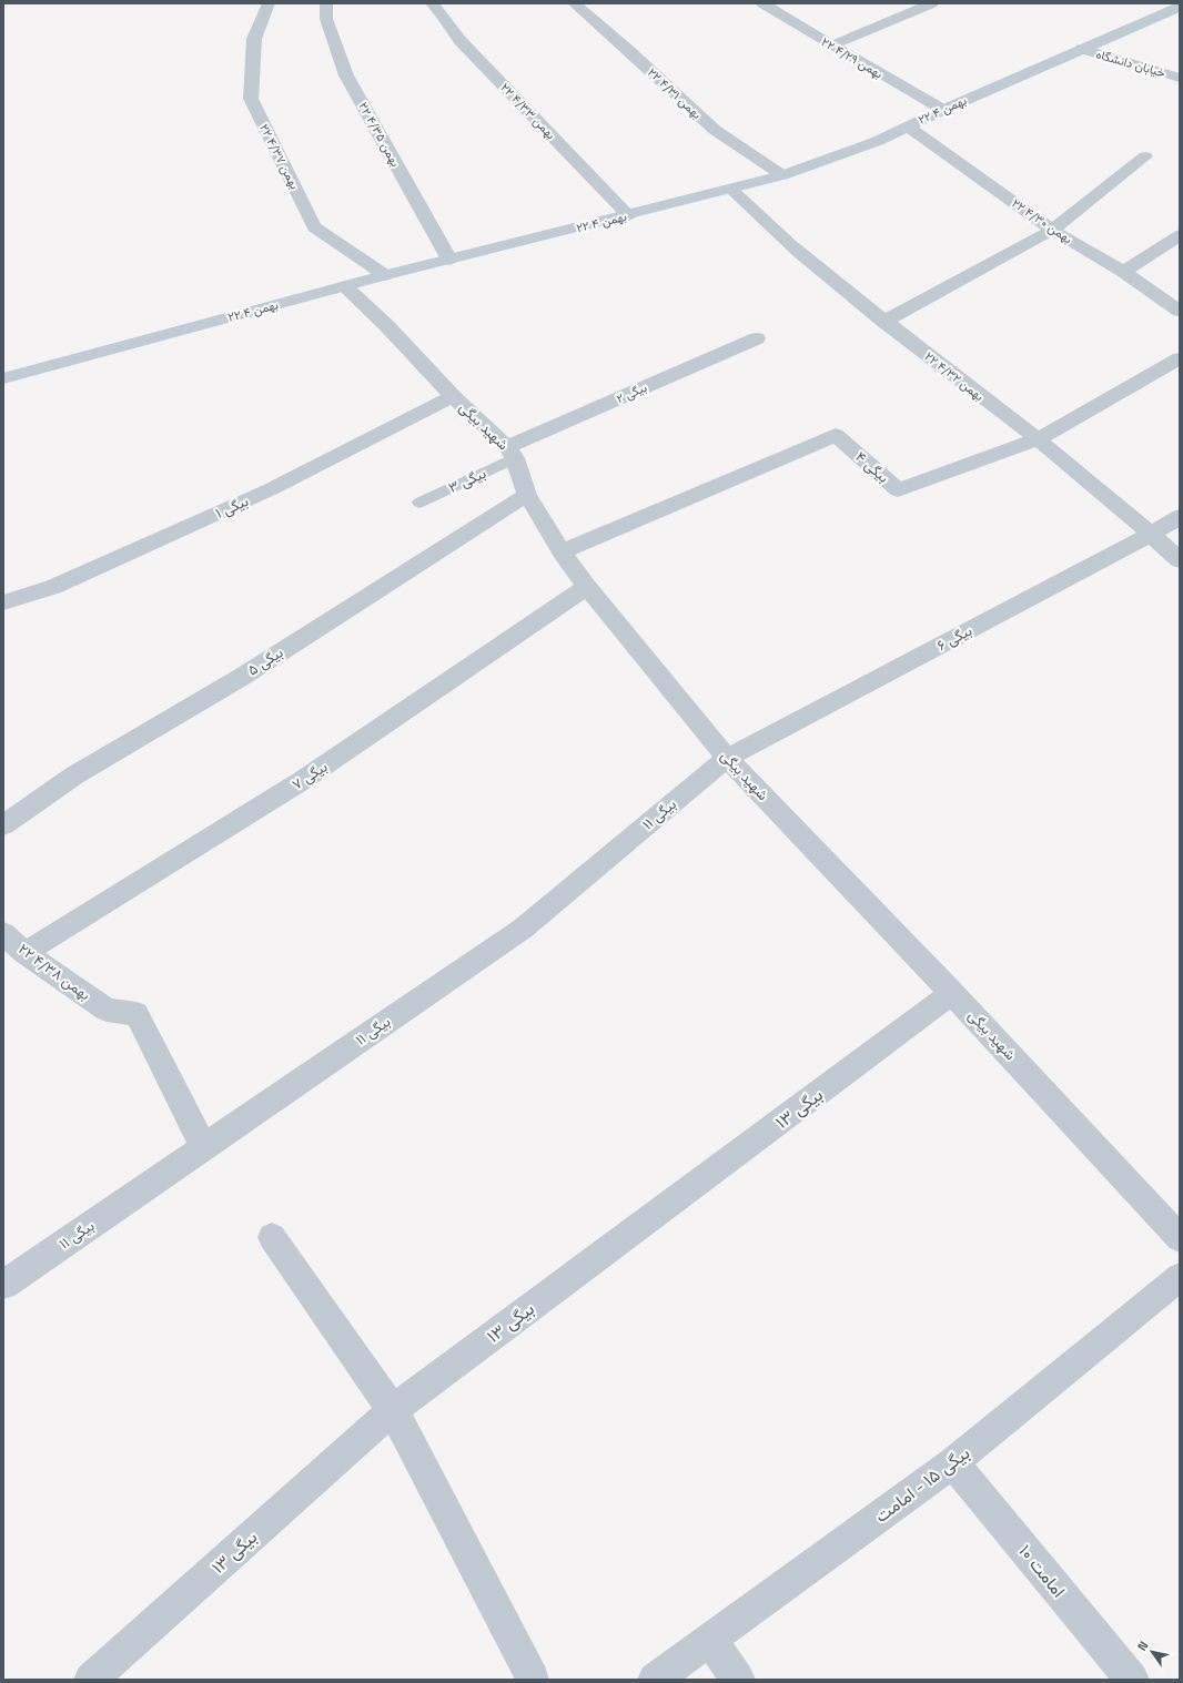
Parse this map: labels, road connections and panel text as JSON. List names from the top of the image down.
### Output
{
  "streets": {
    "street": [
      "۲۲ بهمن ۴/۲۹",
      "خیابان دانشگاه",
      "۲۲ بهمن ۴/۳۱",
      "۲۲ بهمن ۴",
      "۲۲ بهمن ۴/۳۳",
      "۲۲ بهمن ۴/۳۵",
      "۲۲ بهمن ۴/۳۷",
      "۲۲ بهمن ۴/۳۰",
      "۲۲ بهمن ۴/۳۲",
      "بیگی ۲",
      "شهید بیگی",
      "بیگی ۴",
      "بیگی ۱",
      "بیگی ۶",
      "بیگی ۵",
      "بیگی ۷",
      "بیگی ۱۱",
      "۲۲ بهمن ۴/۳۸",
      "بیگی ۱۳",
      "بیگی ۱۵ - امامت",
      "امامت ۱۰"
    ],
    "lane": ["بیگی ۳"]
  },
  "crossings": [
    ["۲۲ بهمن ۴/۲۹", "۲۲ بهمن ۴"],
    ["خیابان دانشگاه", "۲۲ بهمن ۴"],
    ["۲۲ بهمن ۴/۳۱", "۲۲ بهمن ۴"],
    ["۲۲ بهمن ۴", "۲۲ بهمن ۴/۳۳"],
    ["۲۲ بهمن ۴", "۲۲ بهمن ۴/۳۵"],
    ["۲۲ بهمن ۴", "۲۲ بهمن ۴/۳۷"],
    ["۲۲ بهمن ۴", "۲۲ بهمن ۴/۳۰"],
    ["۲۲ بهمن ۴", "۲۲ بهمن ۴/۳۲"],
    ["۲۲ بهمن ۴", "شهید بیگی"],
    ["۲۲ بهمن ۴/۳۲", "بیگی ۴"],
    ["۲۲ بهمن ۴/۳۲", "بیگی ۶"],
    ["بیگی ۲", "شهید بیگی"],
    ["بیگی ۲", "بیگی ۳"],
    ["شهید بیگی", "بیگی ۴"],
    ["شهید بیگی", "بیگی ۳"],
    ["شهید بیگی", "بیگی ۱"],
    ["شهید بیگی", "بیگی ۶"],
    ["شهید بیگی", "بیگی ۵"],
    ["شهید بیگی", "بیگی ۷"],
    ["شهید بیگی", "بیگی ۱۱"],
    ["شهید بیگی", "بیگی ۱۳"],
    ["بیگی ۶", "بیگی ۱۱"],
    ["بیگی ۷", "۲۲ بهمن ۴/۳۸"],
    ["بیگی ۱۱", "۲۲ بهمن ۴/۳۸"],
    ["بیگی ۱۵ - امامت", "امامت ۱۰"]
  ],
  "north": "top left"
}
